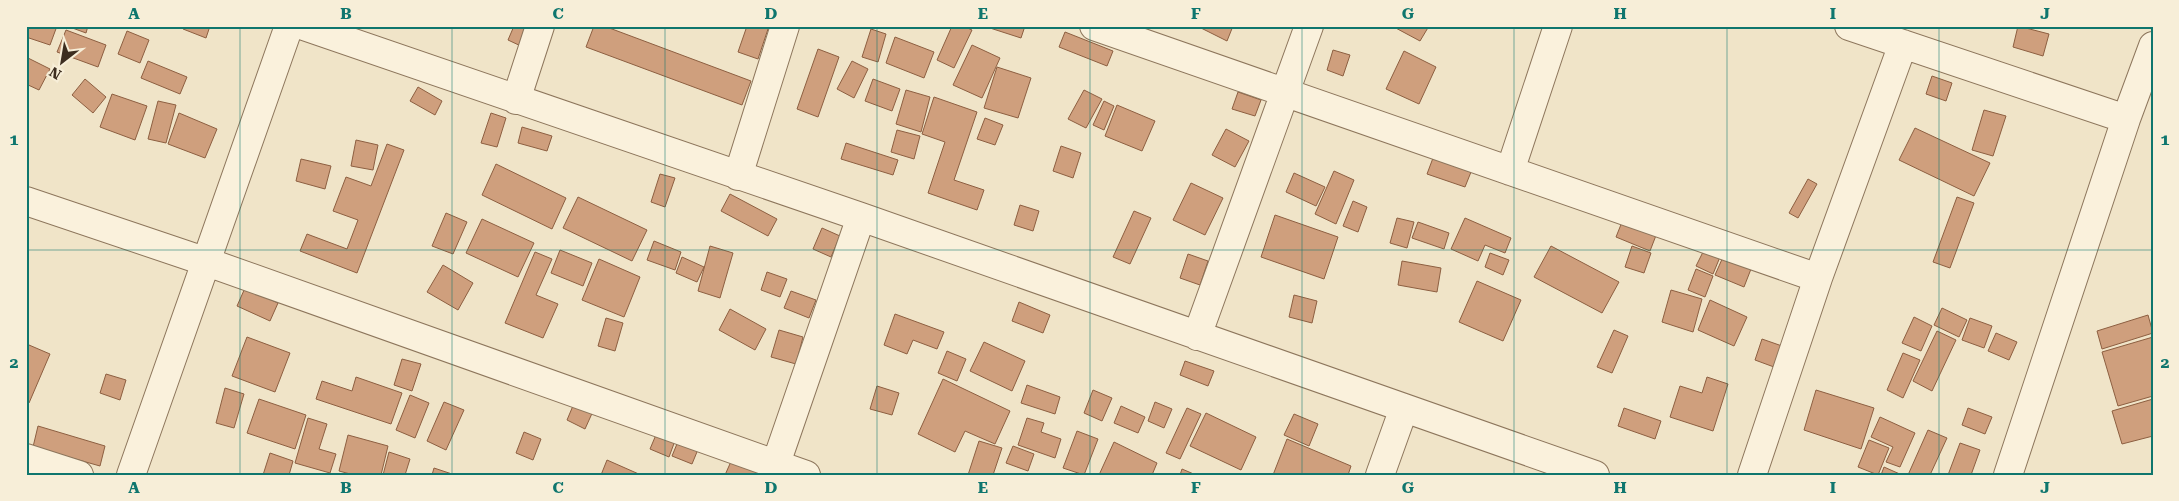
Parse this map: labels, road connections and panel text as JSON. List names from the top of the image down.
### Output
{
  "north": "bottom left",
  "grid": {
    "columns": [
      "A",
      "B",
      "C",
      "D",
      "E",
      "F",
      "G",
      "H",
      "I",
      "J"
    ],
    "rows": ["1", "2"]
  }
}
